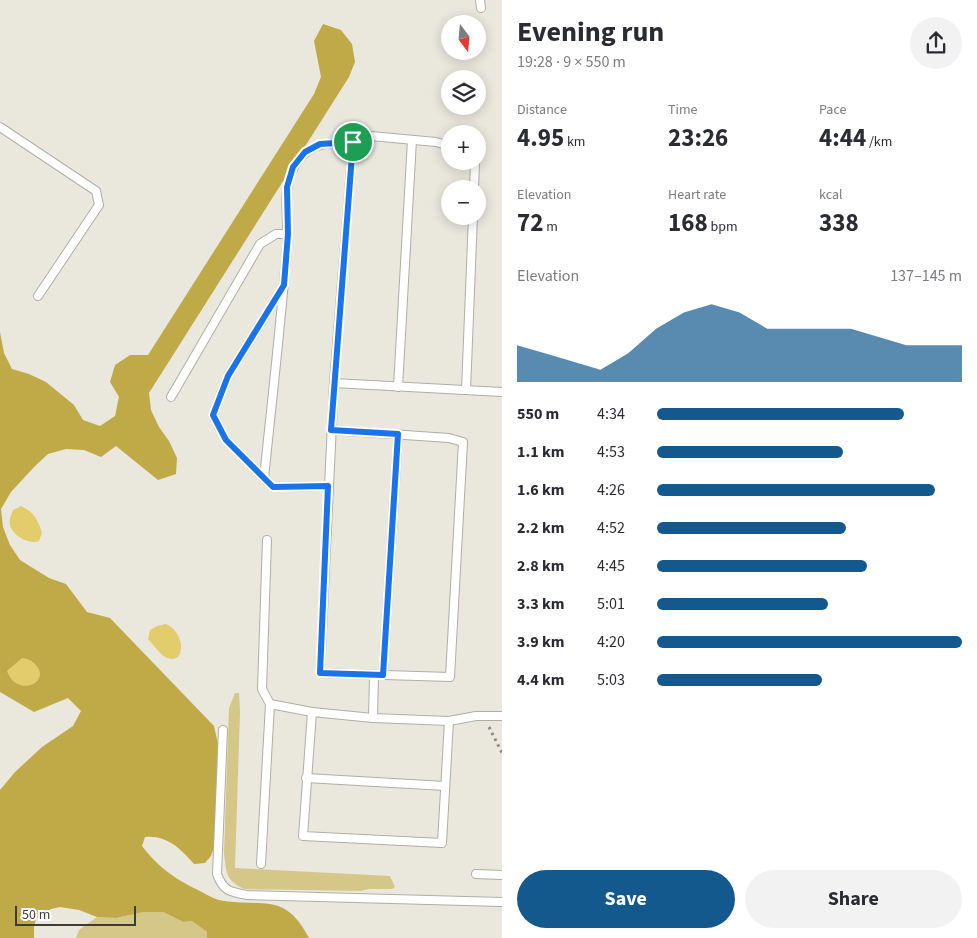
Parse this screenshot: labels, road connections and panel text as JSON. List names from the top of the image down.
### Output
{
  "scale_bar": "50 m",
  "north": "bottom",
  "page": {
    "heading": ["Evening run", "19:28 · 9 × 550 m"],
    "map_buttons": ["+", "−"],
    "stats": [
      ["Distance", "4.95 km"],
      ["Time", "23:26"],
      ["Pace", "4:44 /km"],
      ["Elevation", "72 m"],
      ["Heart rate", "168 bpm"],
      ["kcal", "338"]
    ],
    "chart": ["Elevation", "137–145 m"],
    "list": [
      {
        "name": "550 m",
        "note": "4:34"
      },
      {
        "name": "1.1 km",
        "note": "4:53"
      },
      {
        "name": "1.6 km",
        "note": "4:26"
      },
      {
        "name": "2.2 km",
        "note": "4:52"
      },
      {
        "name": "2.8 km",
        "note": "4:45"
      },
      {
        "name": "3.3 km",
        "note": "5:01"
      },
      {
        "name": "3.9 km",
        "note": "4:20"
      },
      {
        "name": "4.4 km",
        "note": "5:03"
      }
    ],
    "buttons": ["Save", "Share"],
    "scale": "50 m"
  }
}
